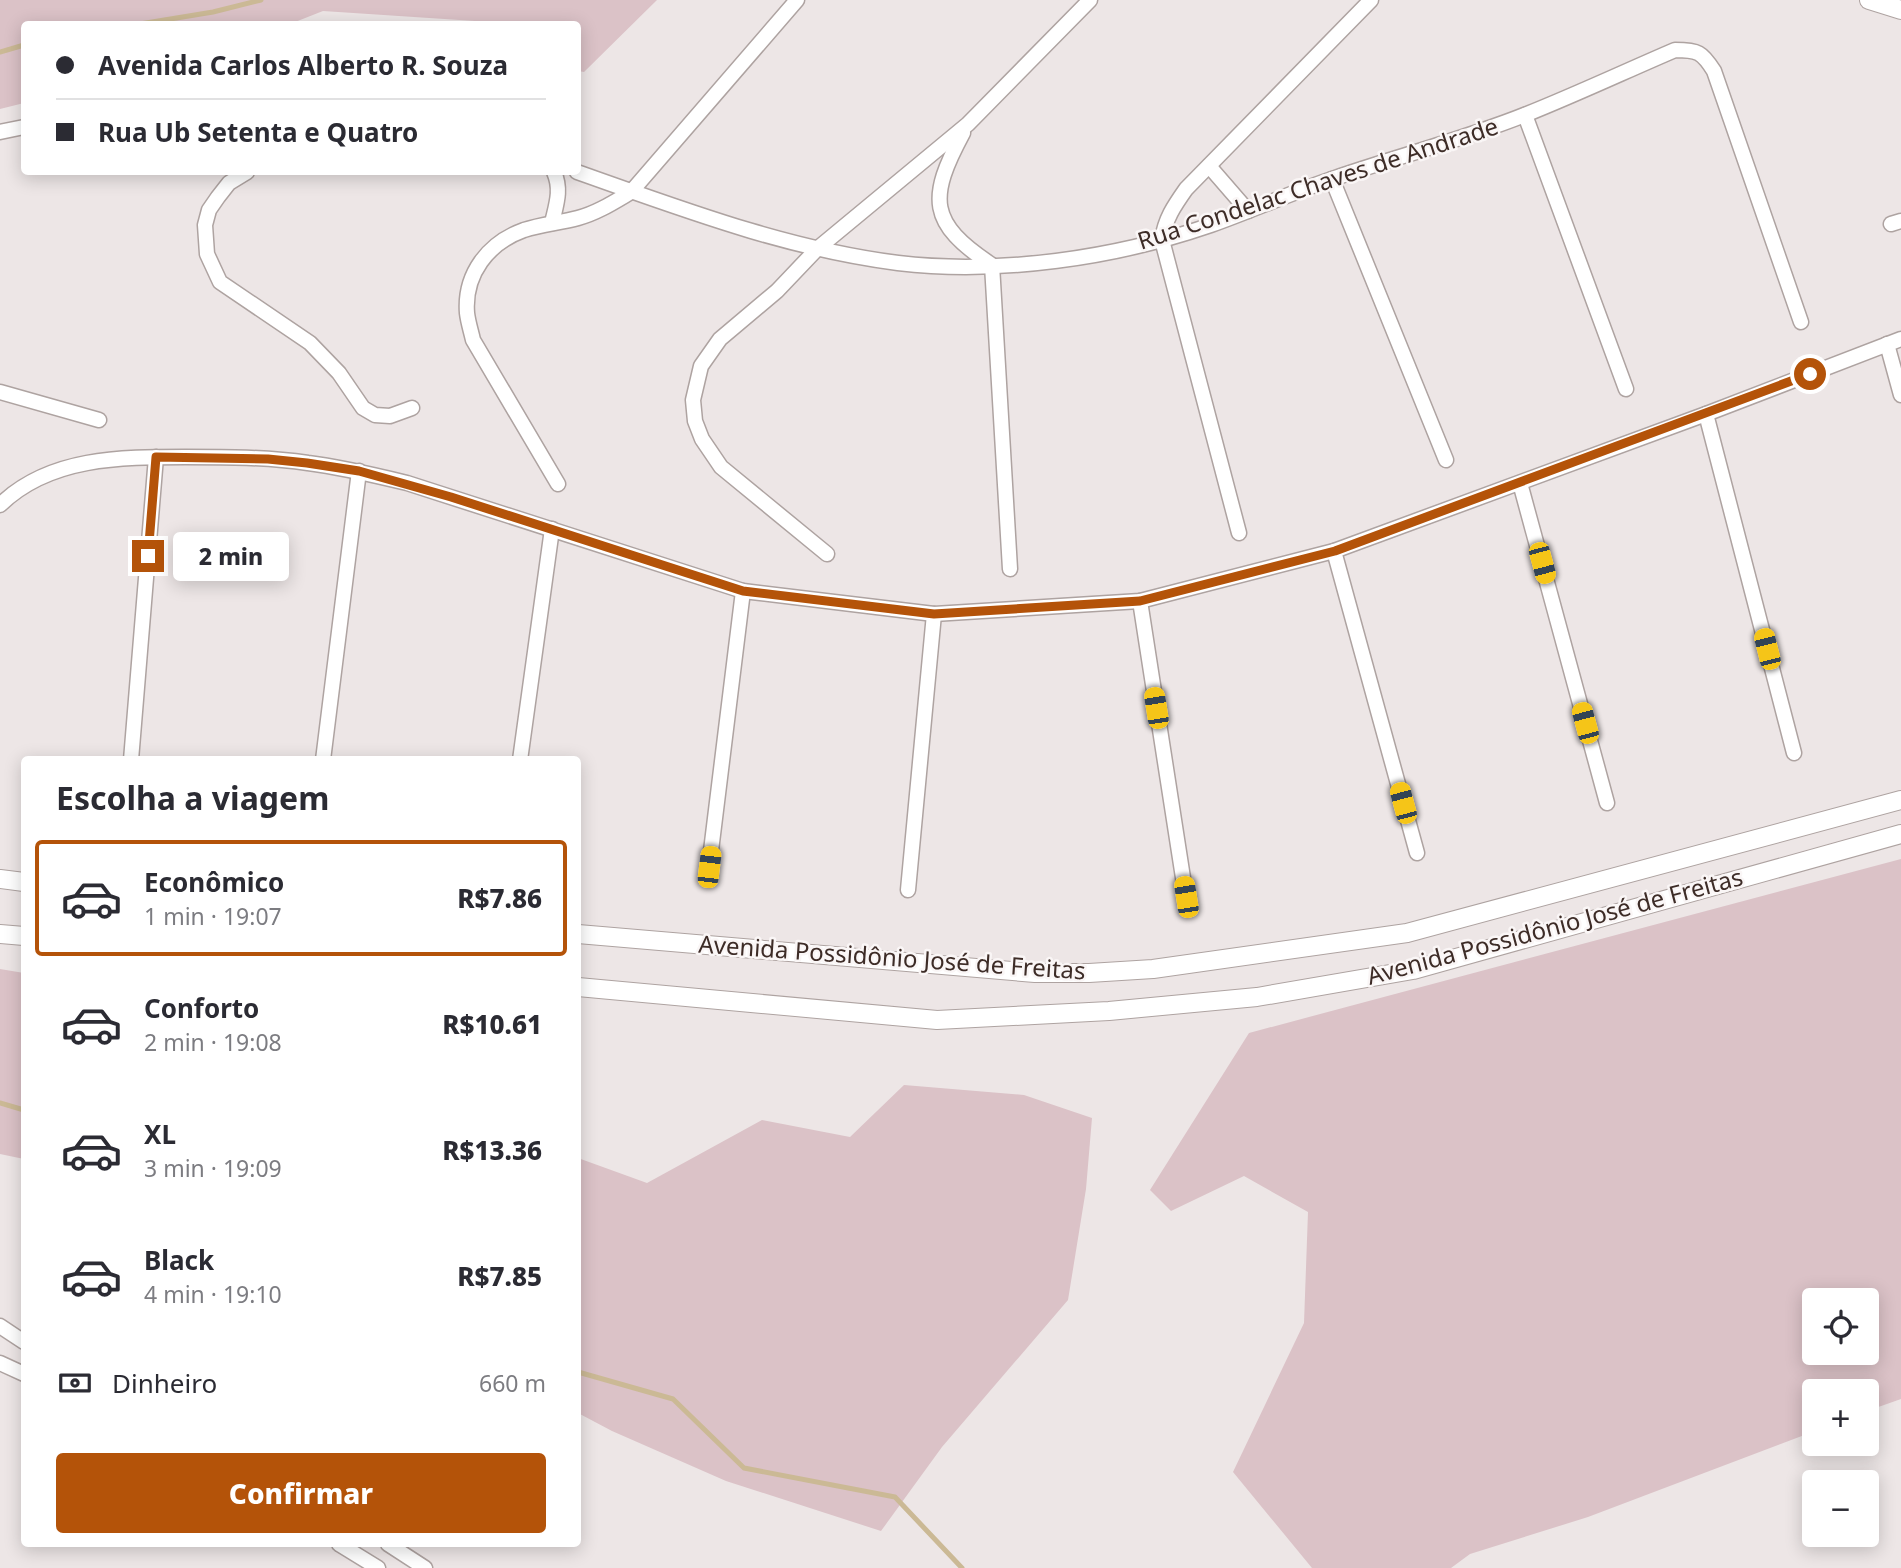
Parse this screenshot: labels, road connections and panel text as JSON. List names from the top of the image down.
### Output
{
  "streets": {
    "street": ["Rua Condelac Chaves de Andrade", "Avenida Possidônio José de Freitas"]
  },
  "page": {
    "banner": ["Avenida Carlos Alberto R. Souza", "Rua Ub Setenta e Quatro"],
    "bubble": "2 min",
    "heading": "Escolha a viagem",
    "list": [
      {
        "name": "Econômico",
        "note": "1 min · 19:07",
        "value": "R$7.86"
      },
      {
        "name": "Conforto",
        "note": "2 min · 19:08",
        "value": "R$10.61"
      },
      {
        "name": "XL",
        "note": "3 min · 19:09",
        "value": "R$13.36"
      },
      {
        "name": "Black",
        "note": "4 min · 19:10",
        "value": "R$7.85"
      }
    ],
    "map_buttons": ["+", "−"],
    "pay": ["Dinheiro", "660 m"],
    "buttons": "Confirmar"
  }
}
